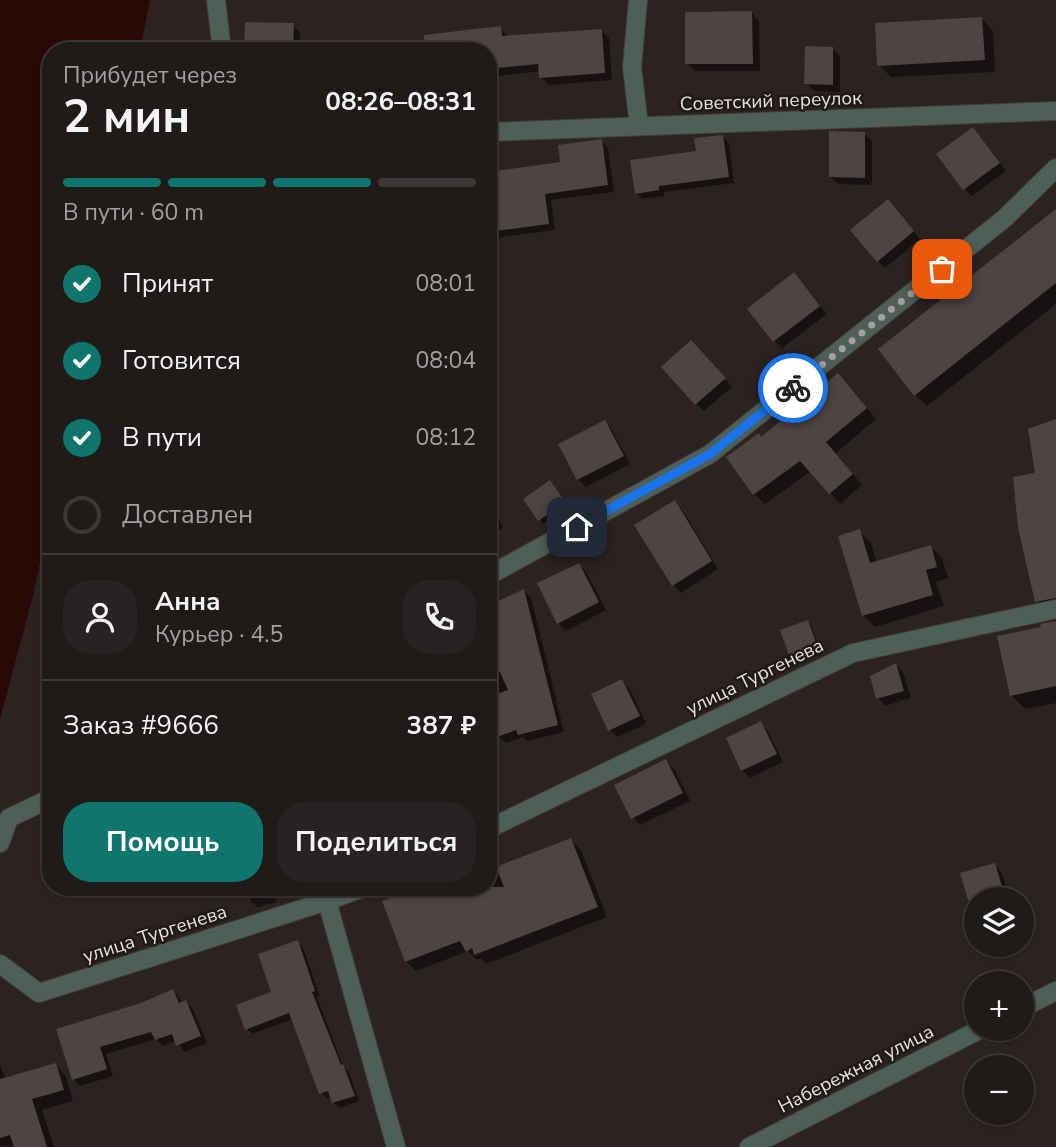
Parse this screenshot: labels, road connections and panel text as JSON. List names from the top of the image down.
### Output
{
  "streets": {
    "street": ["Советский переулок", "улица Тургенева", "Набережная улица"]
  },
  "page": {
    "heading": ["2 мин", "Прибудет через", "08:26–08:31"],
    "panel": [
      "Анна",
      "Курьер · 4.5",
      "Заказ #9666",
      "387 ₽"
    ],
    "bar": "В пути · 60 m",
    "list": [
      ["Принят", "08:01"],
      ["Готовится", "08:04"],
      ["В пути", "08:12"],
      "Доставлен"
    ],
    "buttons": ["Помощь", "Поделиться"],
    "map_buttons": ["+", "−"]
  }
}
